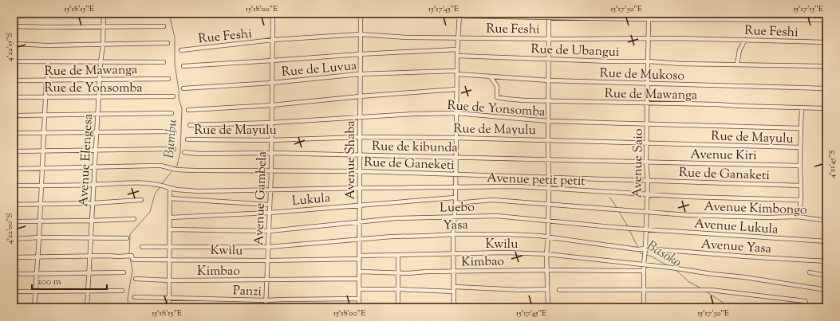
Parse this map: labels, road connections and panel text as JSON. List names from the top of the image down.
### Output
{
  "streets": {
    "street": [
      "Rue Feshi",
      "Rue de Ubangui",
      "Rue de Luvua",
      "Rue de Mawanga",
      "Rue de Mukoso",
      "Rue de Yonsomba",
      "Rue de Mayulu",
      "Rue de kibunda",
      "Avenue Kiri",
      "Avenue Elengesa",
      "Avenue Shaba",
      "Rue de Ganeketi",
      "Avenue Saio",
      "Rue de Ganaketi",
      "Avenue petit petit",
      "Avenue Gambela",
      "Lukula",
      "Luebo",
      "Avenue Kimbongo",
      "Yasa",
      "Avenue Lukula",
      "Kwilu",
      "Avenue Yasa",
      "Kimbao",
      "Panzi"
    ]
  },
  "crossings": [
    ["Rue Feshi", "Avenue Shaba"],
    ["Rue Feshi", "Avenue Saio"],
    ["Rue Feshi", "Avenue Gambela"],
    ["Rue de Ubangui", "Avenue Saio"],
    ["Rue de Luvua", "Rue de Mukoso"],
    ["Rue de Luvua", "Avenue Shaba"],
    ["Rue de Luvua", "Avenue Gambela"],
    ["Rue de Mawanga", "Rue de Mukoso"],
    ["Rue de Mawanga", "Avenue Elengesa"],
    ["Rue de Mawanga", "Avenue Saio"],
    ["Rue de Mukoso", "Avenue Saio"],
    ["Rue de Yonsomba", "Avenue Elengesa"],
    ["Rue de Yonsomba", "Avenue Shaba"],
    ["Rue de Yonsomba", "Avenue Saio"],
    ["Rue de Yonsomba", "Avenue Gambela"],
    ["Rue de Mayulu", "Avenue Shaba"],
    ["Rue de Mayulu", "Avenue Saio"],
    ["Rue de Mayulu", "Avenue Gambela"],
    ["Rue de kibunda", "Avenue Kiri"],
    ["Rue de kibunda", "Avenue Shaba"],
    ["Rue de kibunda", "Avenue Gambela"],
    ["Avenue Kiri", "Avenue Saio"],
    ["Avenue Elengesa", "Rue de Ganeketi"],
    ["Avenue Elengesa", "Avenue petit petit"],
    ["Avenue Elengesa", "Kwilu"],
    ["Avenue Shaba", "Rue de Ganeketi"],
    ["Avenue Shaba", "Avenue petit petit"],
    ["Avenue Shaba", "Lukula"],
    ["Avenue Shaba", "Luebo"],
    ["Avenue Shaba", "Yasa"],
    ["Avenue Shaba", "Kwilu"],
    ["Avenue Shaba", "Kimbao"],
    ["Avenue Shaba", "Panzi"],
    ["Rue de Ganeketi", "Avenue Saio"],
    ["Rue de Ganeketi", "Rue de Ganaketi"],
    ["Rue de Ganeketi", "Avenue Gambela"],
    ["Avenue Saio", "Rue de Ganaketi"],
    ["Avenue Saio", "Avenue petit petit"],
    ["Avenue Saio", "Luebo"],
    ["Avenue Saio", "Avenue Kimbongo"],
    ["Avenue Saio", "Yasa"],
    ["Avenue Saio", "Avenue Lukula"],
    ["Avenue Saio", "Kwilu"],
    ["Avenue Saio", "Avenue Yasa"],
    ["Avenue Saio", "Kimbao"],
    ["Avenue petit petit", "Avenue Gambela"],
    ["Avenue Gambela", "Lukula"],
    ["Avenue Gambela", "Luebo"],
    ["Avenue Gambela", "Yasa"],
    ["Avenue Gambela", "Kwilu"],
    ["Avenue Gambela", "Kimbao"],
    ["Avenue Gambela", "Panzi"],
    ["Luebo", "Avenue Lukula"],
    ["Yasa", "Avenue Yasa"]
  ],
  "water": ["Bumbu", "Basoko"],
  "scale_bar": "200 m",
  "coordinates": [
    "15°18'15\"E",
    "15°18'00\"E",
    "15°17'45\"E",
    "15°17'30\"E",
    "15°17'15\"E",
    "4°22'15\"S",
    "4°21'45\"S",
    "4°22'00\"S"
  ]
}
